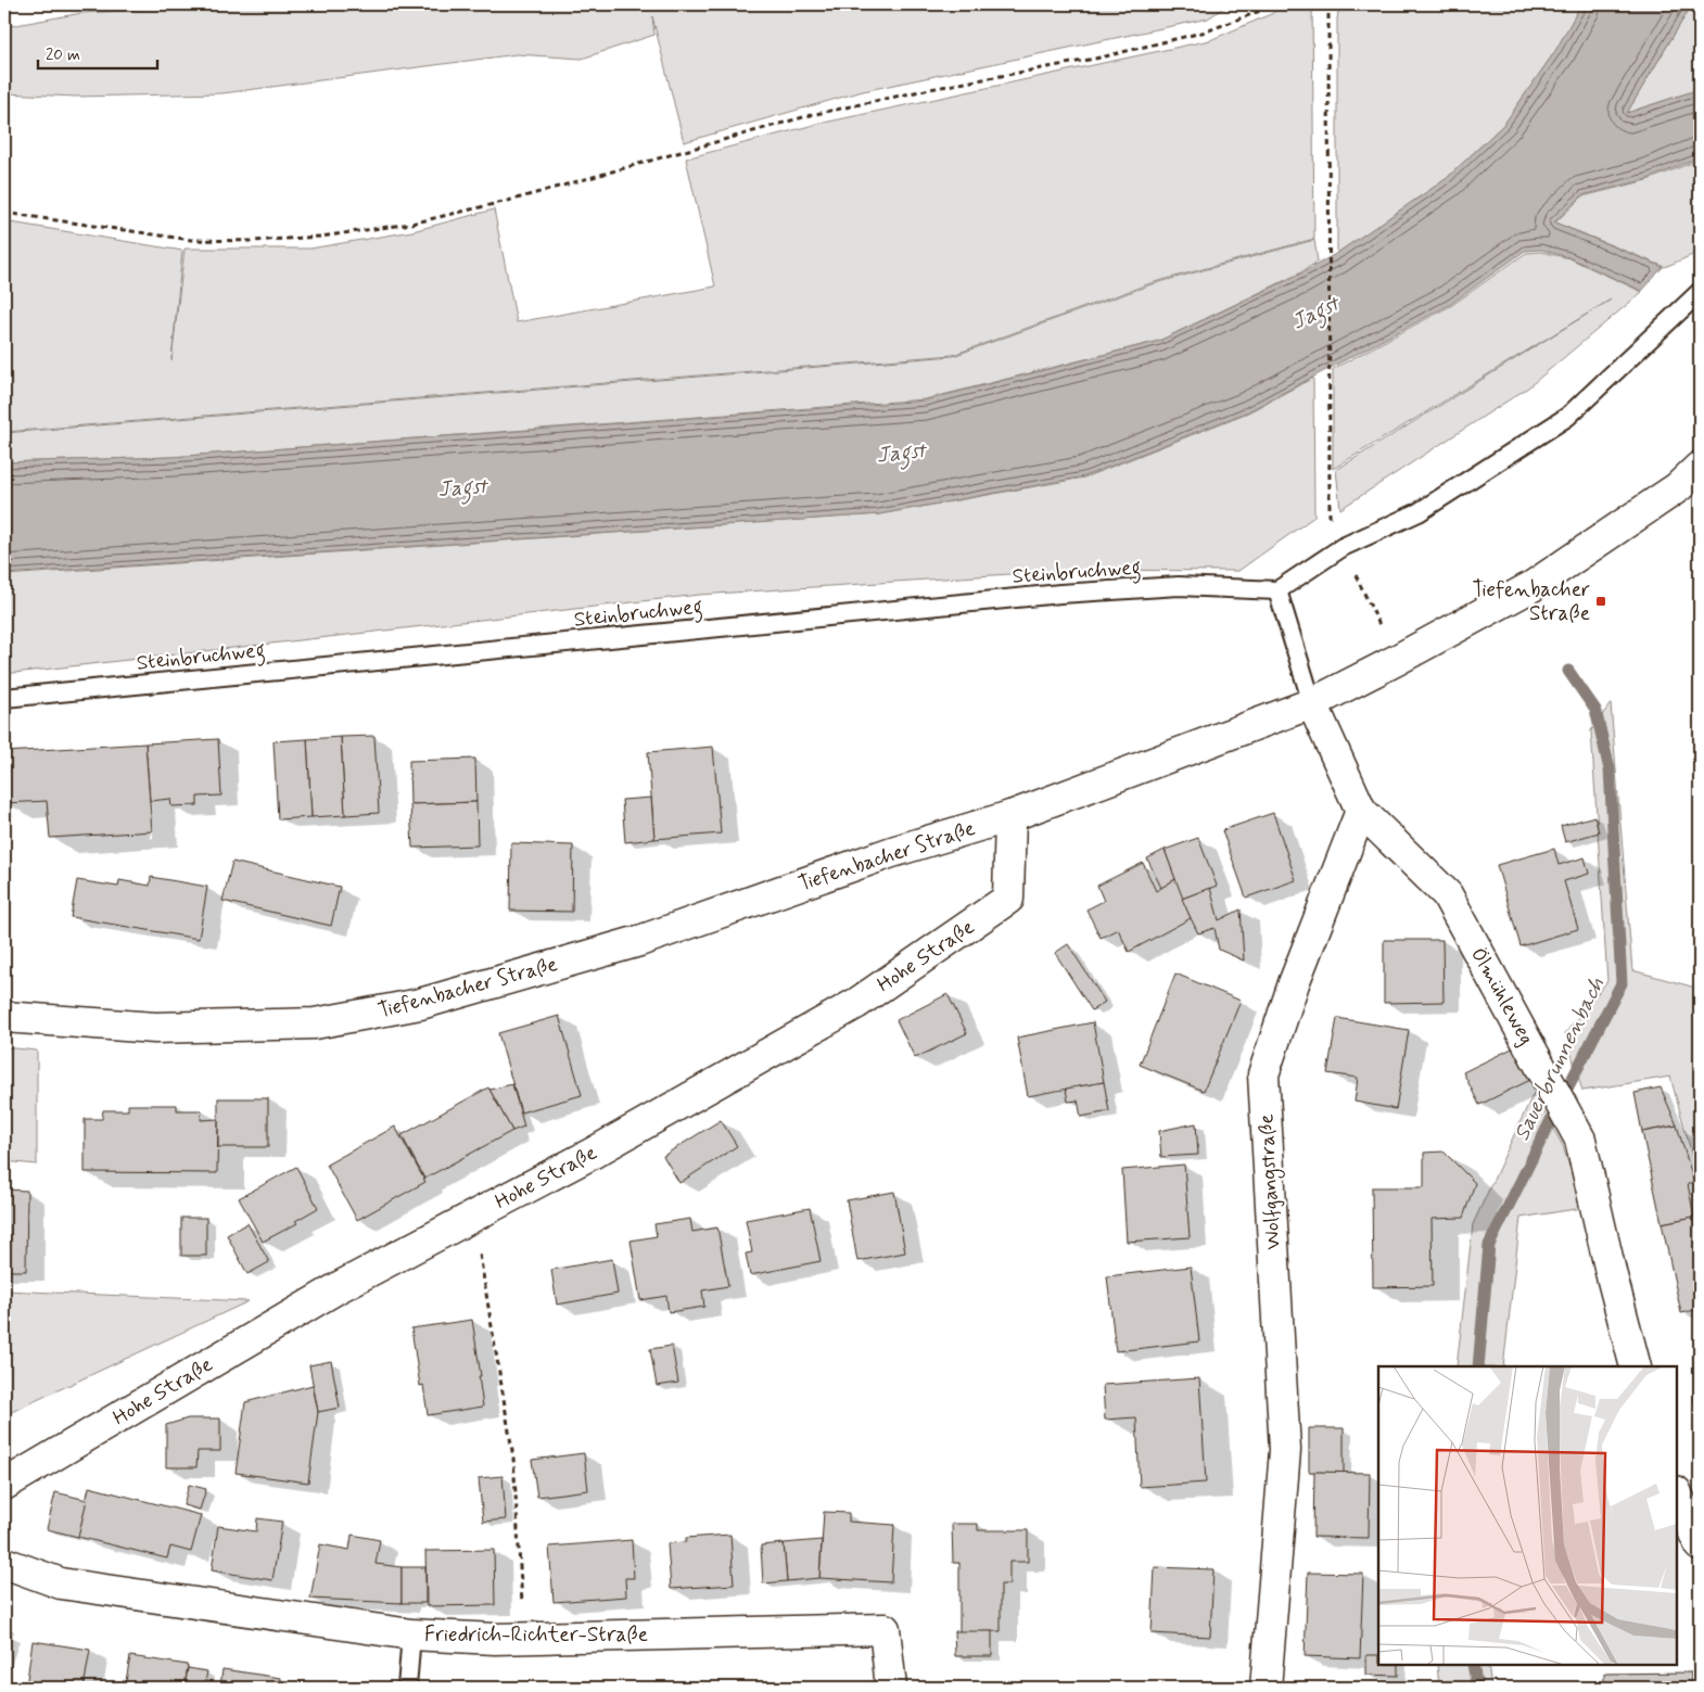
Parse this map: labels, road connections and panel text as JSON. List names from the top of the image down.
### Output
{
  "streets": {
    "street": [
      "Tiefenbacher Straße",
      "Hohe Straße",
      "Ölmühleweg",
      "Wolfgangstraße",
      "Friedrich-Richter-Straße"
    ],
    "lane": ["Steinbruchweg"]
  },
  "crossings": [
    ["Tiefenbacher Straße", "Hohe Straße"],
    ["Ölmühleweg", "Wolfgangstraße"]
  ],
  "water": ["Jagst", "Sauerbrunnenbach"],
  "places": {
    "transit": ["Tiefenbacher Straße"]
  },
  "scale_bar": "20 m"
}
